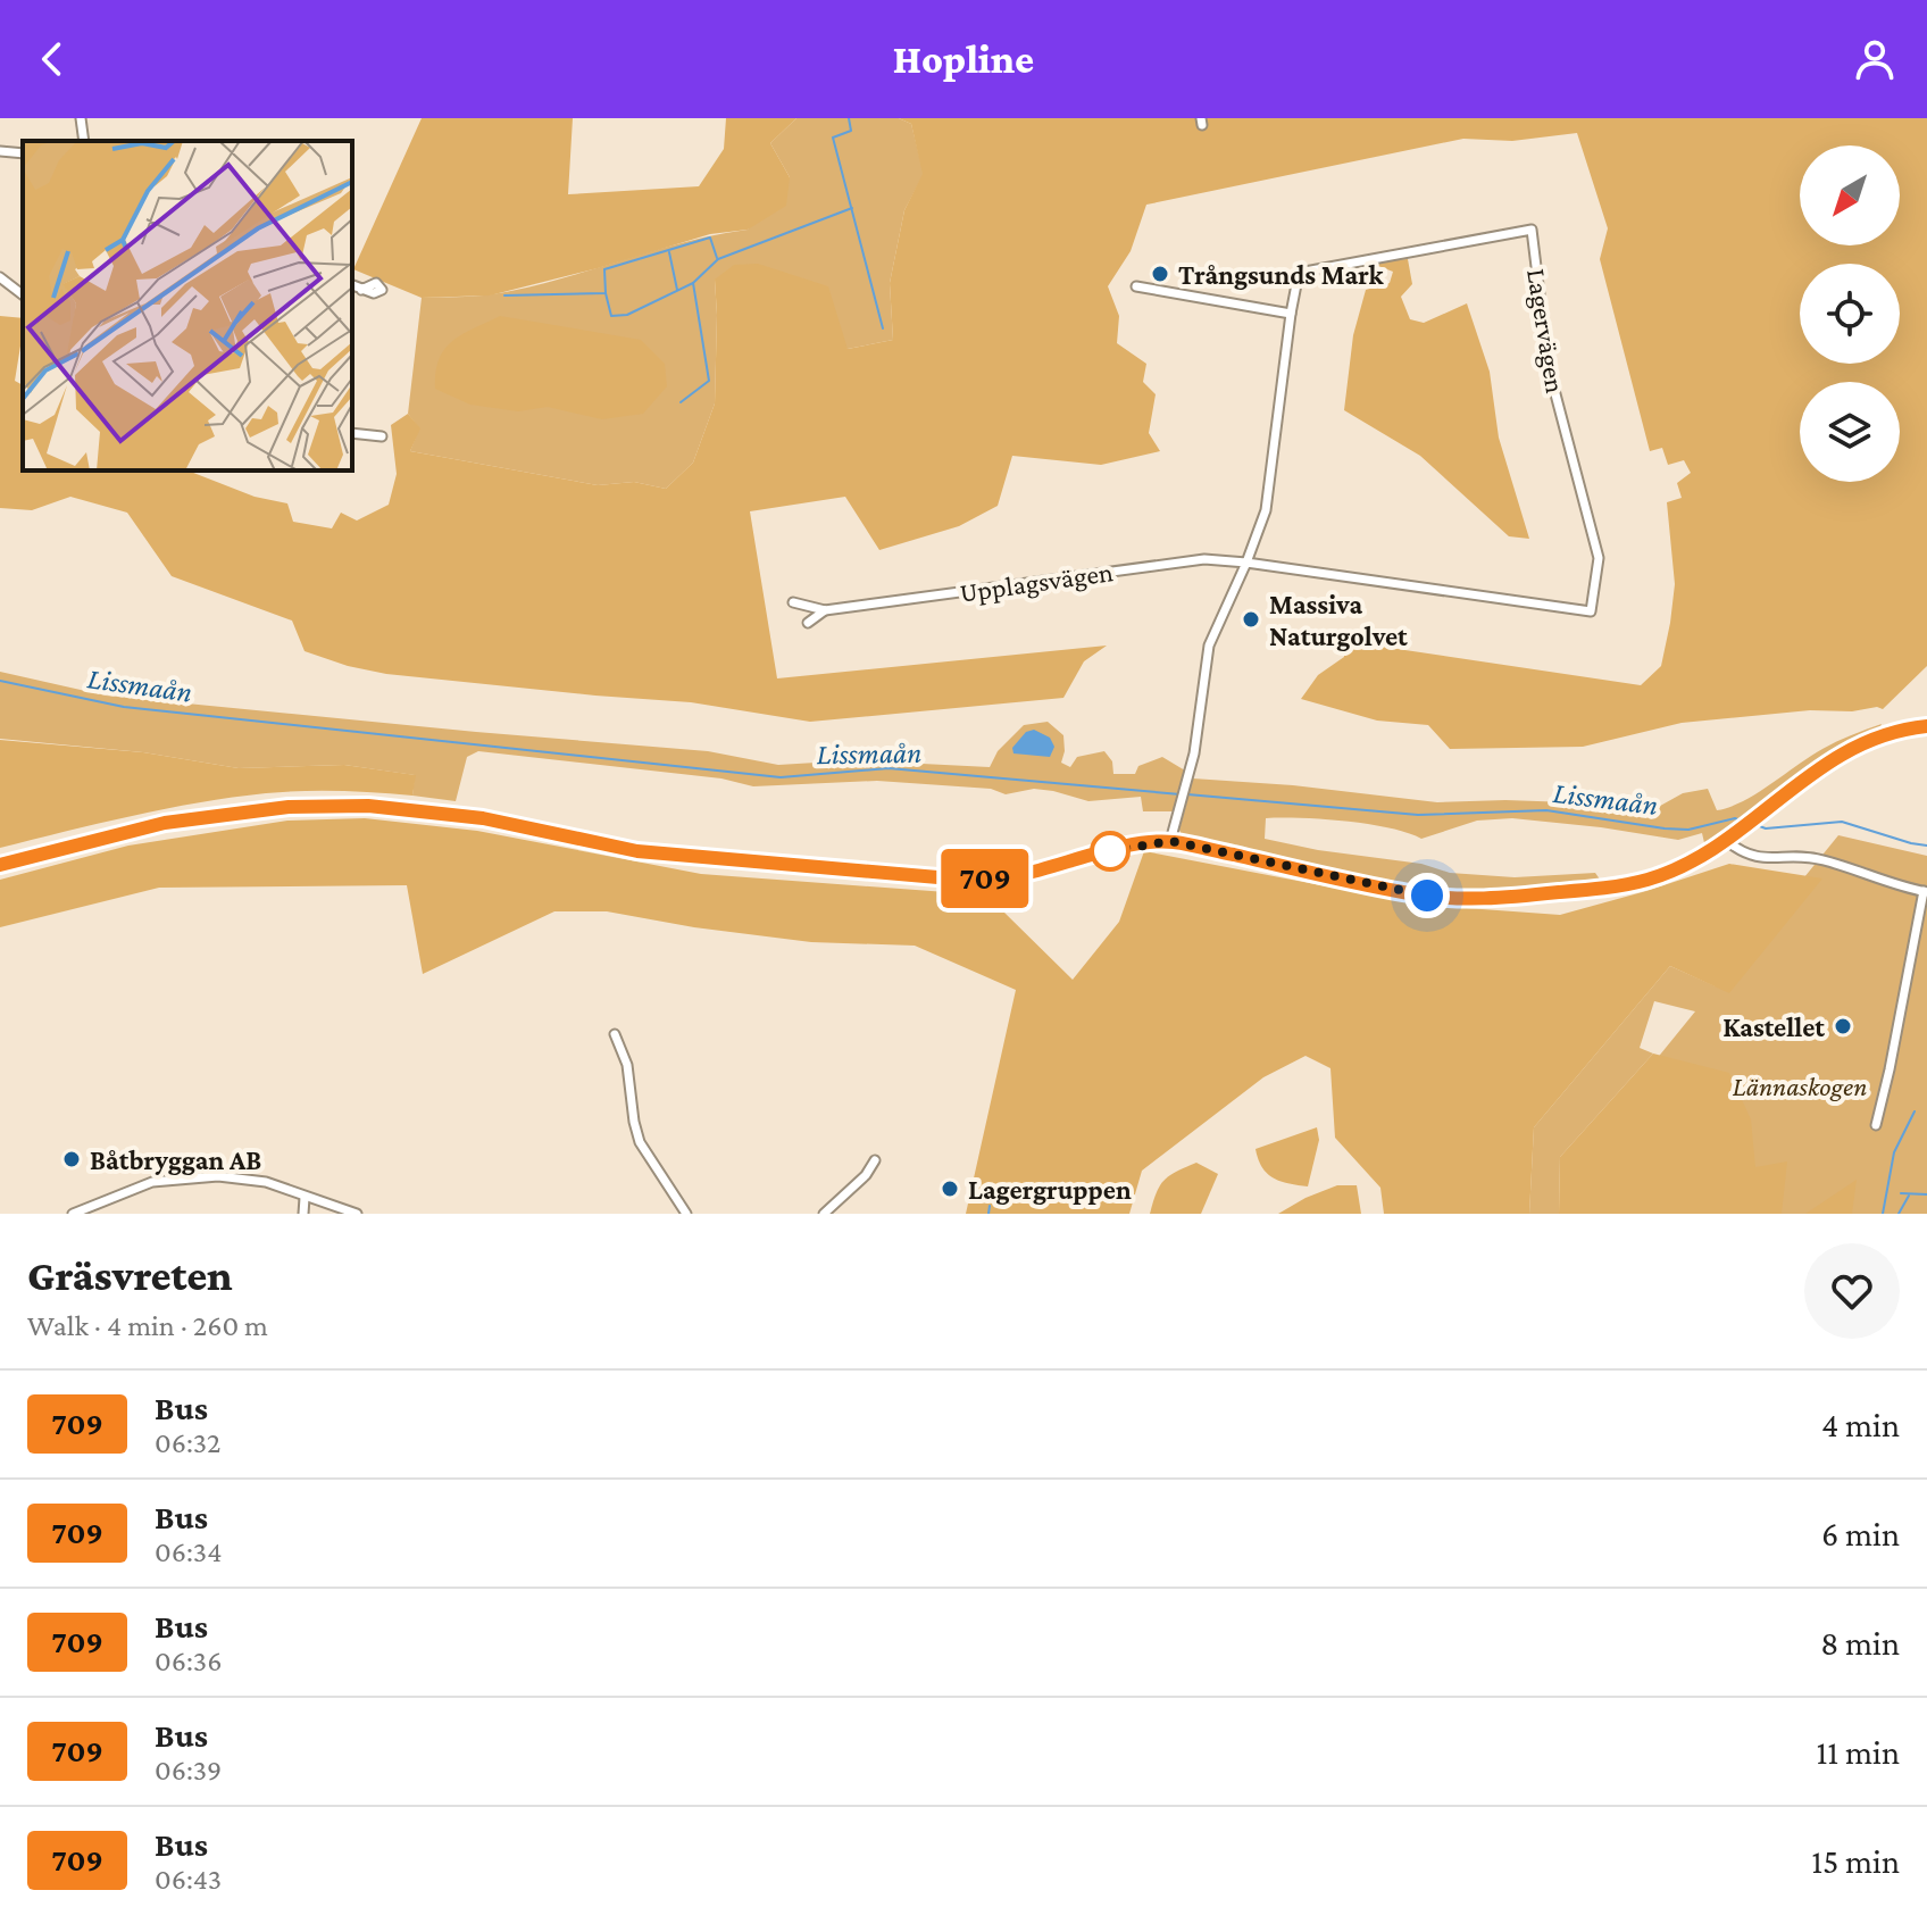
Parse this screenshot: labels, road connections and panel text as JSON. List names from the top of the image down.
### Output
{
  "streets": {
    "street": ["Lagervägen", "Upplagsvägen"]
  },
  "crossings": [
    ["Lagervägen", "Upplagsvägen"]
  ],
  "water": ["Lissmaån"],
  "parks": ["Lännaskogen"],
  "places": [
    "Trångsunds Mark",
    "Massiva Naturgolvet",
    "Kastellet",
    "Båtbryggan AB",
    "Lagergruppen"
  ],
  "lines": ["bus line 709"],
  "north": "bottom left",
  "page": {
    "header": "Hopline",
    "on_map": "709",
    "heading": ["Gräsvreten", "Walk · 4 min · 260 m"],
    "list": [
      {
        "mark": "709",
        "name": "Bus",
        "note": "06:32",
        "value": "4 min"
      },
      {
        "mark": "709",
        "name": "Bus",
        "note": "06:34",
        "value": "6 min"
      },
      {
        "mark": "709",
        "name": "Bus",
        "note": "06:36",
        "value": "8 min"
      },
      {
        "mark": "709",
        "name": "Bus",
        "note": "06:39",
        "value": "11 min"
      },
      {
        "mark": "709",
        "name": "Bus",
        "note": "06:43",
        "value": "15 min"
      }
    ]
  }
}
